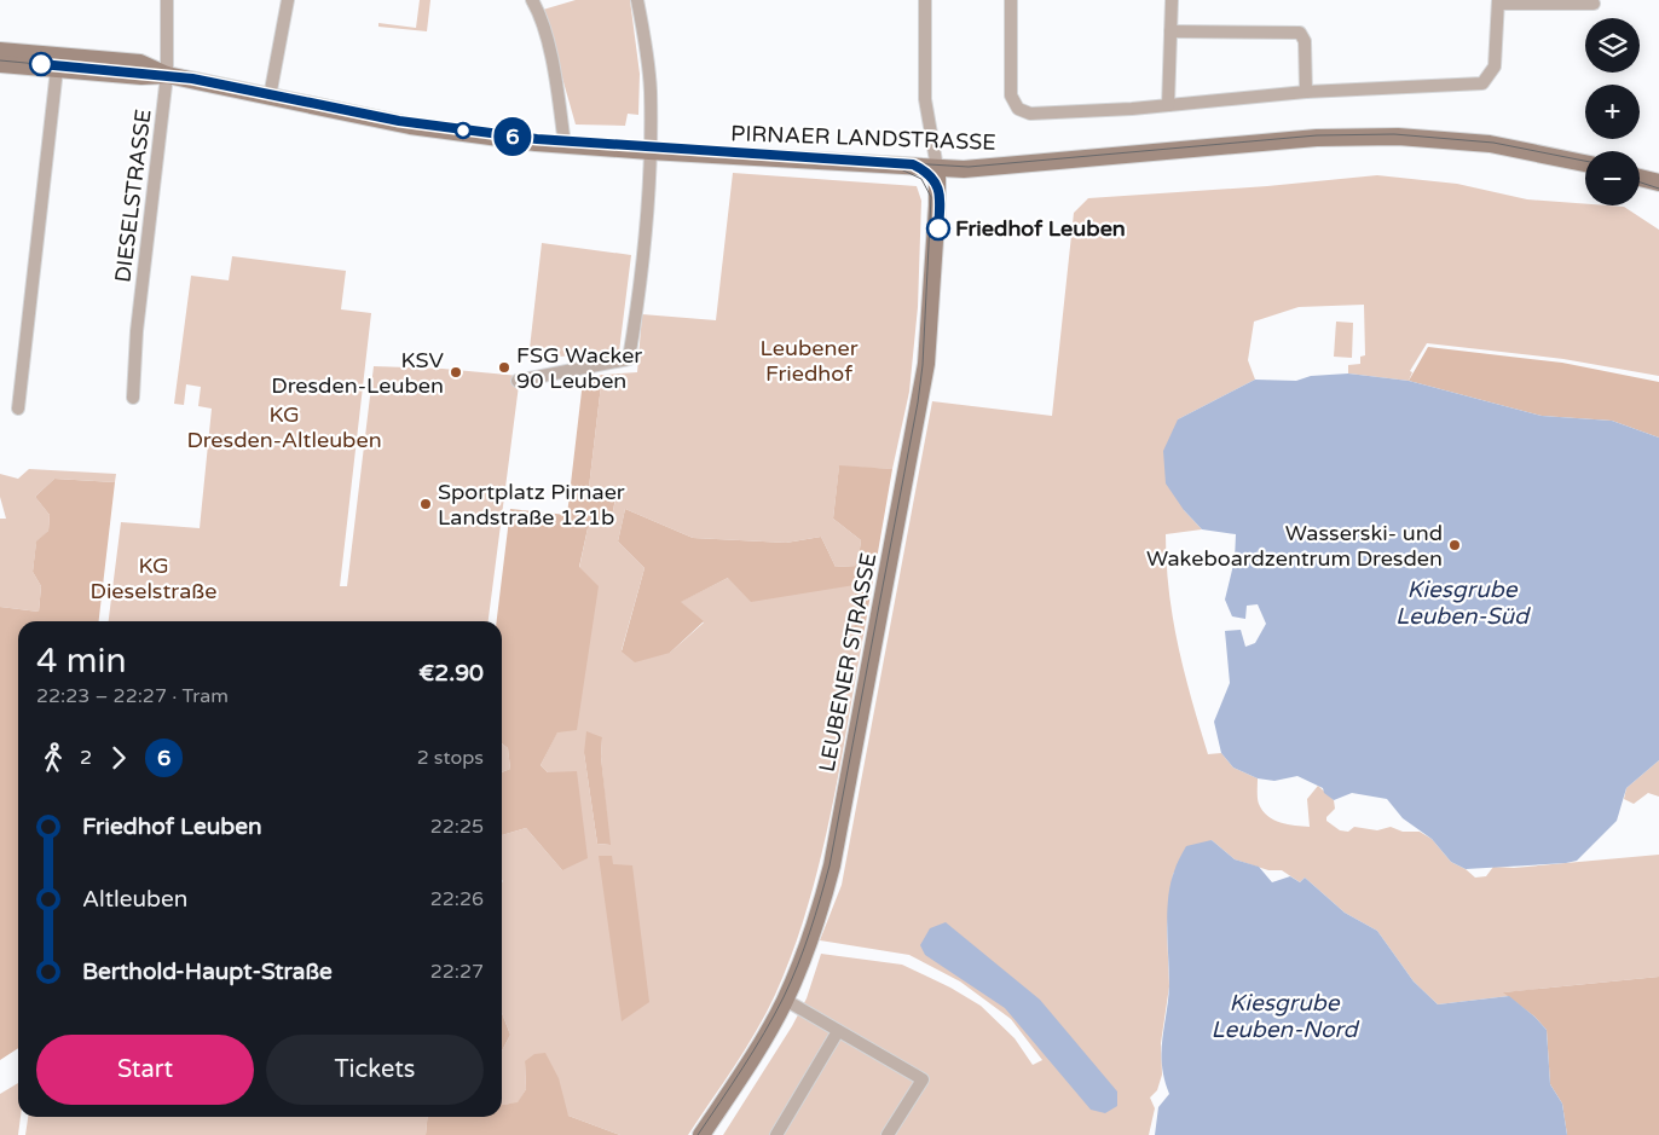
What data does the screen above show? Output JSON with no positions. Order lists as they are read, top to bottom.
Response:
{
  "streets": {
    "street": ["PIRNAER LANDSTRASSE", "DIESELSTRASSE", "LEUBENER STRASSE"]
  },
  "crossings": [
    ["PIRNAER LANDSTRASSE", "DIESELSTRASSE"],
    ["PIRNAER LANDSTRASSE", "LEUBENER STRASSE"]
  ],
  "water": ["Kiesgrube Leuben-Süd", "Kiesgrube Leuben-Nord"],
  "parks": ["Leubener Friedhof", "KG Dresden-Altleuben", "KG Dieselstraße"],
  "places": [
    "Friedhof Leuben",
    "FSG Wacker 90 Leuben",
    "KSV Dresden-Leuben",
    "Sportplatz Pirnaer Landstraße 121b",
    "Wasserski- und Wakeboardzentrum Dresden"
  ],
  "lines": ["tram line 6"],
  "page": {
    "on_map": "6",
    "map_buttons": ["+", "−"],
    "heading": ["4 min", "22:23 – 22:27 · Tram", "€2.90"],
    "legs": ["2", "6", "2 stops"],
    "list": [
      {
        "name": "Friedhof Leuben",
        "value": "22:25"
      },
      {
        "name": "Altleuben",
        "value": "22:26"
      },
      {
        "name": "Berthold-Haupt-Straße",
        "value": "22:27"
      }
    ],
    "buttons": ["Start", "Tickets"]
  }
}
